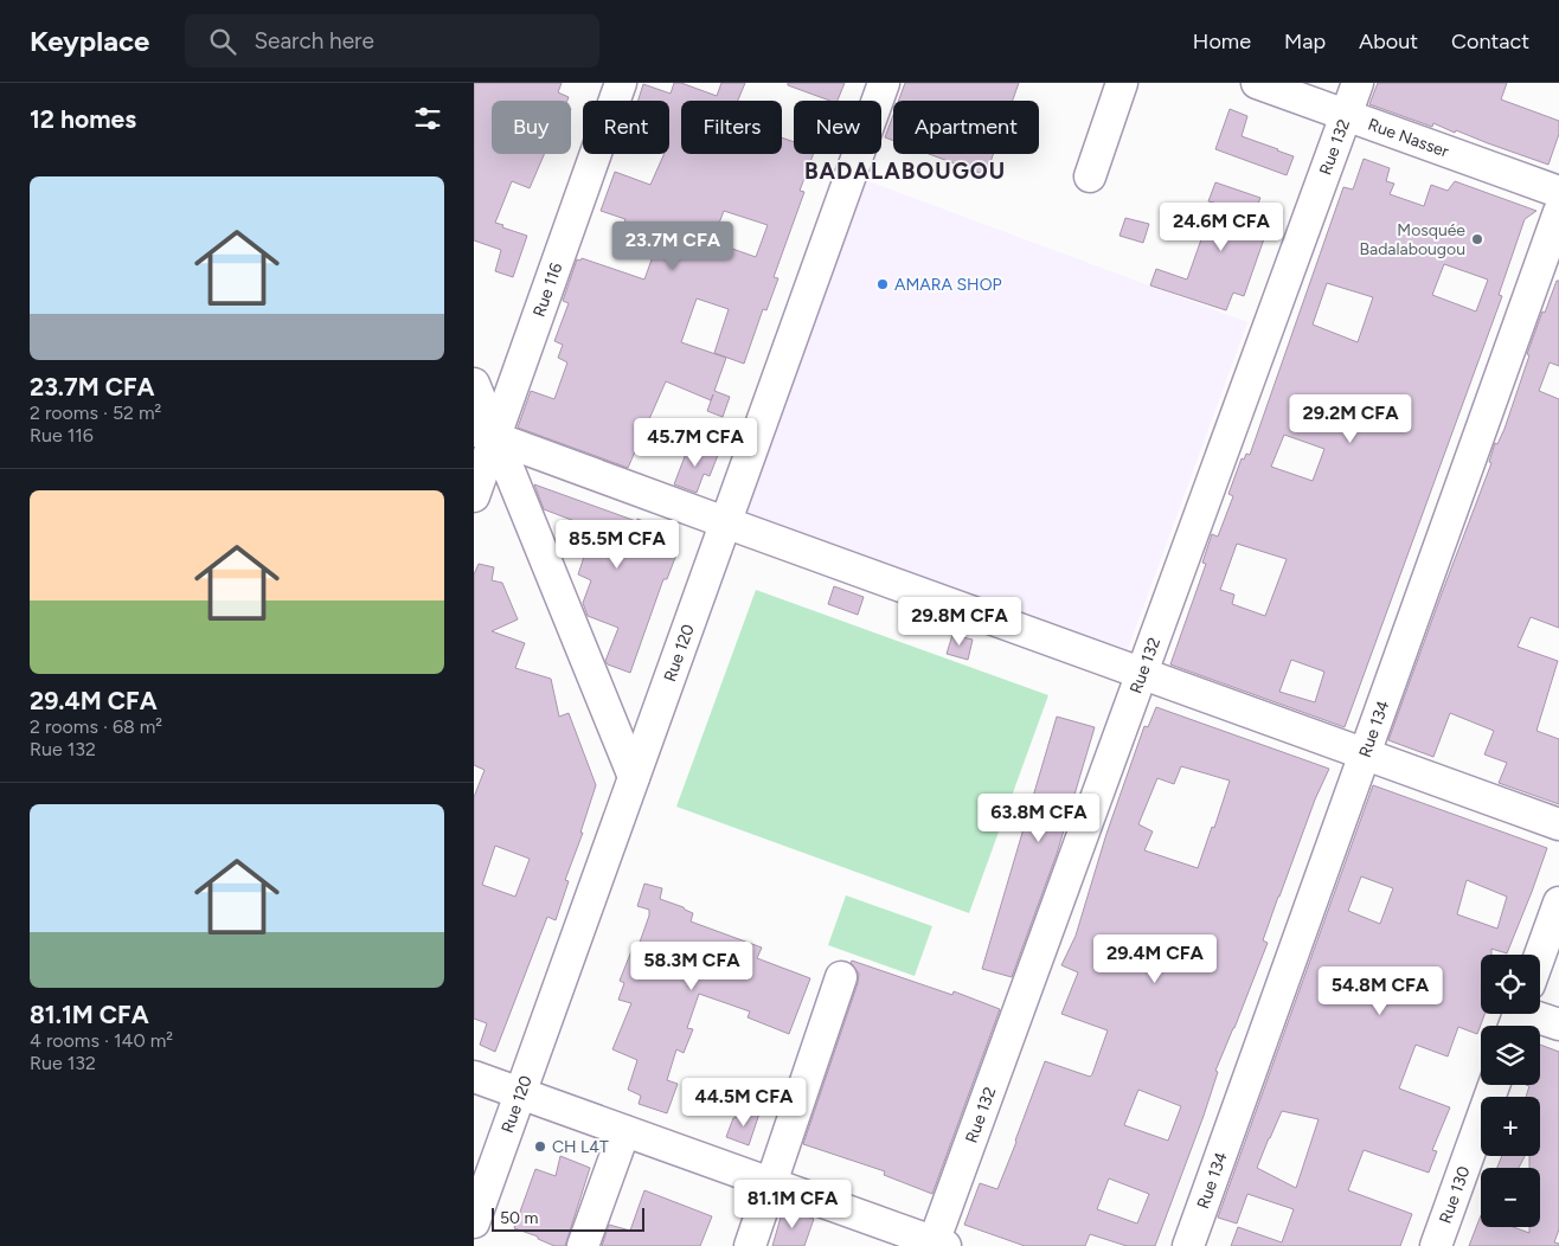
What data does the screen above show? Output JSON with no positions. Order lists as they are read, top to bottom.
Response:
{
  "streets": {
    "street": [
      "Rue Nasser",
      "Rue 132",
      "Rue 116",
      "Rue 120",
      "Rue 134",
      "Rue 130"
    ]
  },
  "crossings": [
    ["Rue Nasser", "Rue 132"]
  ],
  "districts": ["BADALABOUGOU"],
  "places": ["Mosquée Badalabougou", "AMARA SHOP", "CH L4T"],
  "scale_bar": "50 m",
  "page": {
    "header": "Keyplace",
    "search": "Search here",
    "nav": [
      "Home",
      "Map",
      "About",
      "Contact"
    ],
    "heading": "12 homes",
    "chip": [
      "Buy",
      "Rent",
      "Filters",
      "New",
      "Apartment"
    ],
    "list": [
      {
        "name": "23.7M CFA",
        "note": "2 rooms · 52 m² · Rue 116"
      },
      {
        "name": "29.4M CFA",
        "note": "2 rooms · 68 m² · Rue 132"
      },
      {
        "name": "81.1M CFA",
        "note": "4 rooms · 140 m² · Rue 132"
      }
    ],
    "price": [
      "24.6M CFA",
      "23.7M CFA",
      "29.2M CFA",
      "45.7M CFA",
      "85.5M CFA",
      "29.8M CFA",
      "63.8M CFA",
      "29.4M CFA",
      "58.3M CFA",
      "54.8M CFA",
      "44.5M CFA",
      "81.1M CFA"
    ],
    "map_buttons": ["+", "−"],
    "scale": "50 m"
  }
}
